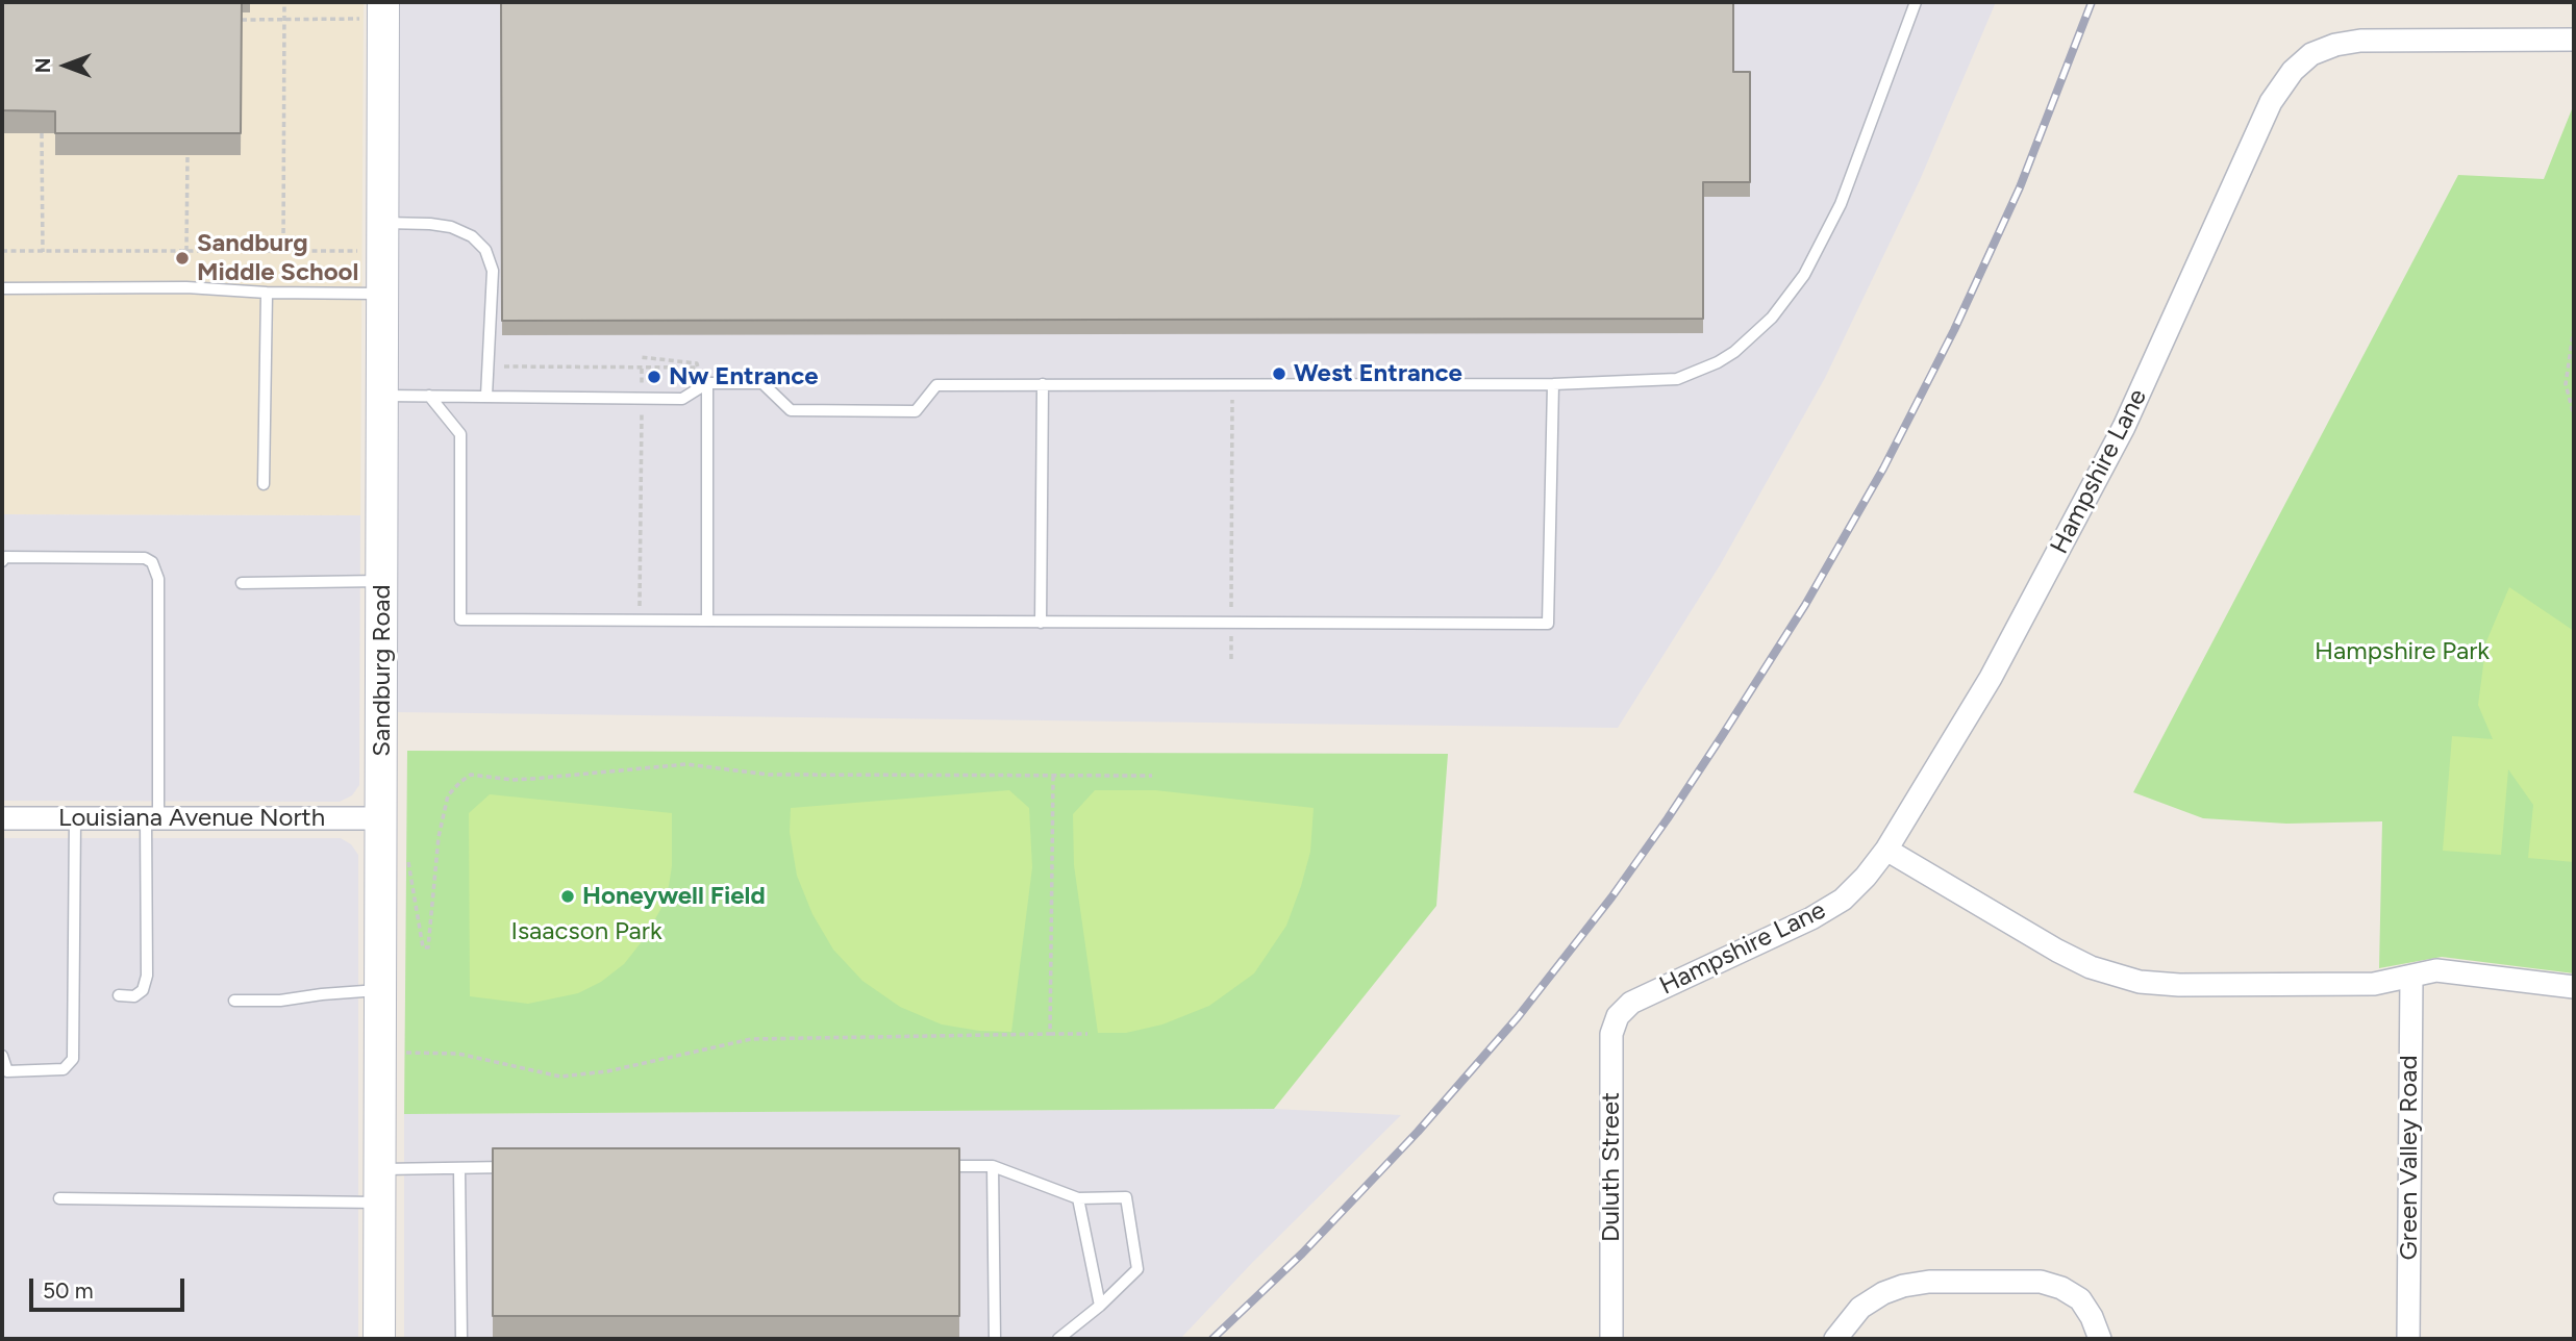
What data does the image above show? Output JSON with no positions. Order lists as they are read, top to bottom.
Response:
{
  "streets": {
    "street": [
      "Hampshire Lane",
      "Sandburg Road",
      "Louisiana Avenue North",
      "Green Valley Road",
      "Duluth Street"
    ]
  },
  "crossings": [
    ["Hampshire Lane", "Duluth Street"],
    ["Sandburg Road", "Louisiana Avenue North"]
  ],
  "parks": ["Hampshire Park", "Isaacson Park"],
  "places": [
    "Sandburg Middle School",
    "West Entrance",
    "Nw Entrance",
    "Honeywell Field"
  ],
  "scale_bar": "50 m",
  "north": "left"
}
